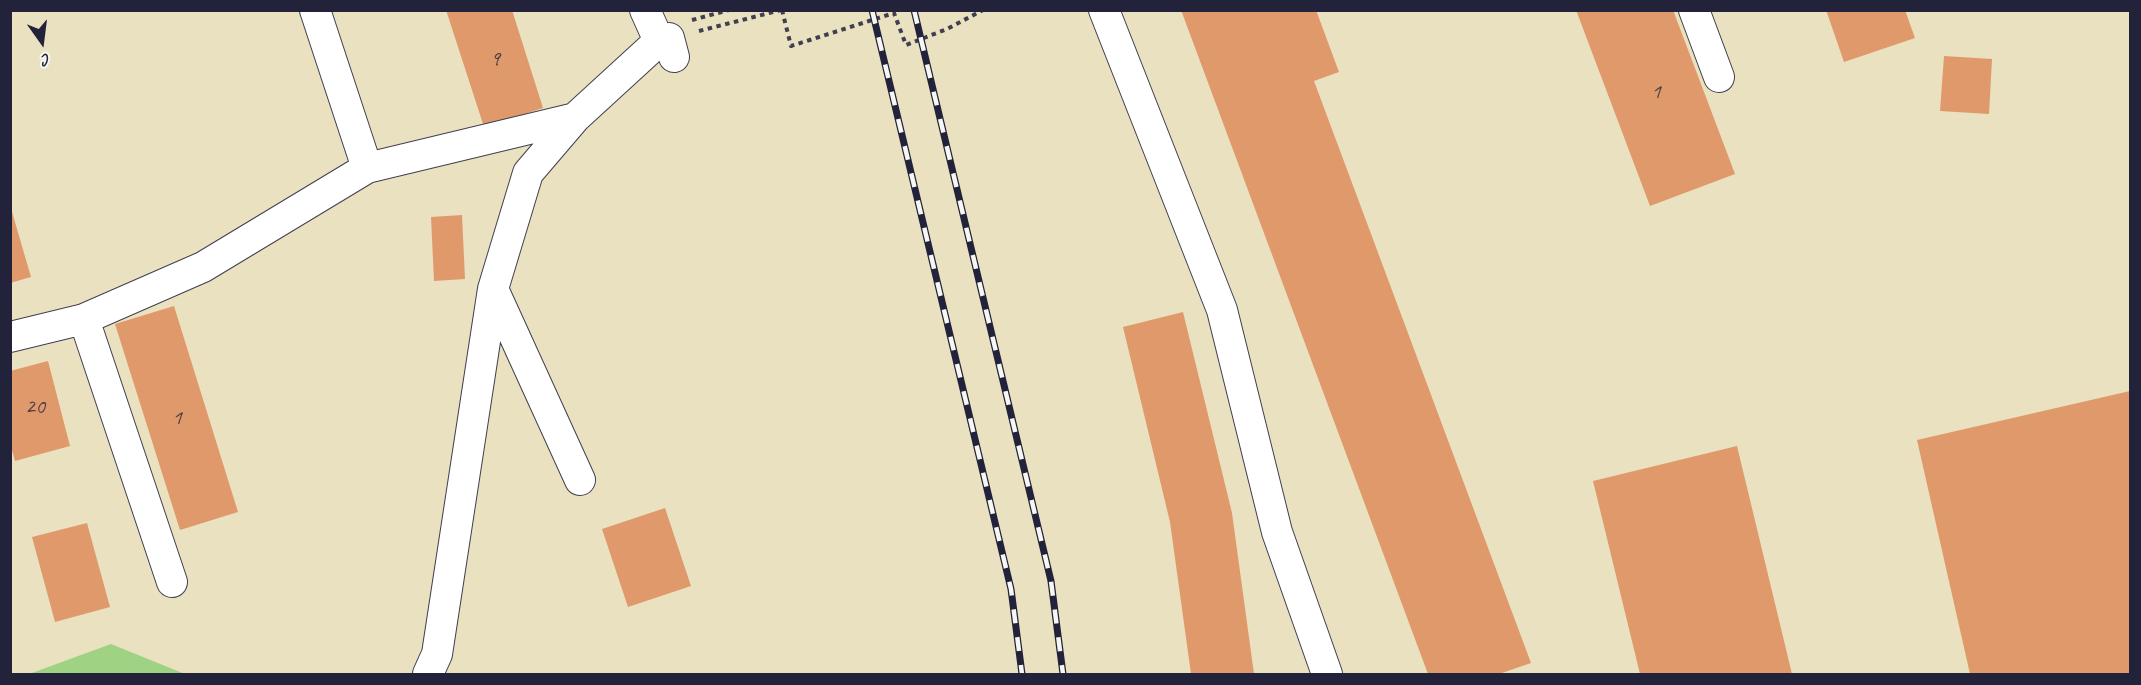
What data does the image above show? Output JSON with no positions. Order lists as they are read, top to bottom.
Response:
{
  "house_numbers": [
    "9",
    "1",
    "20",
    "1"
  ],
  "north": "bottom"
}
